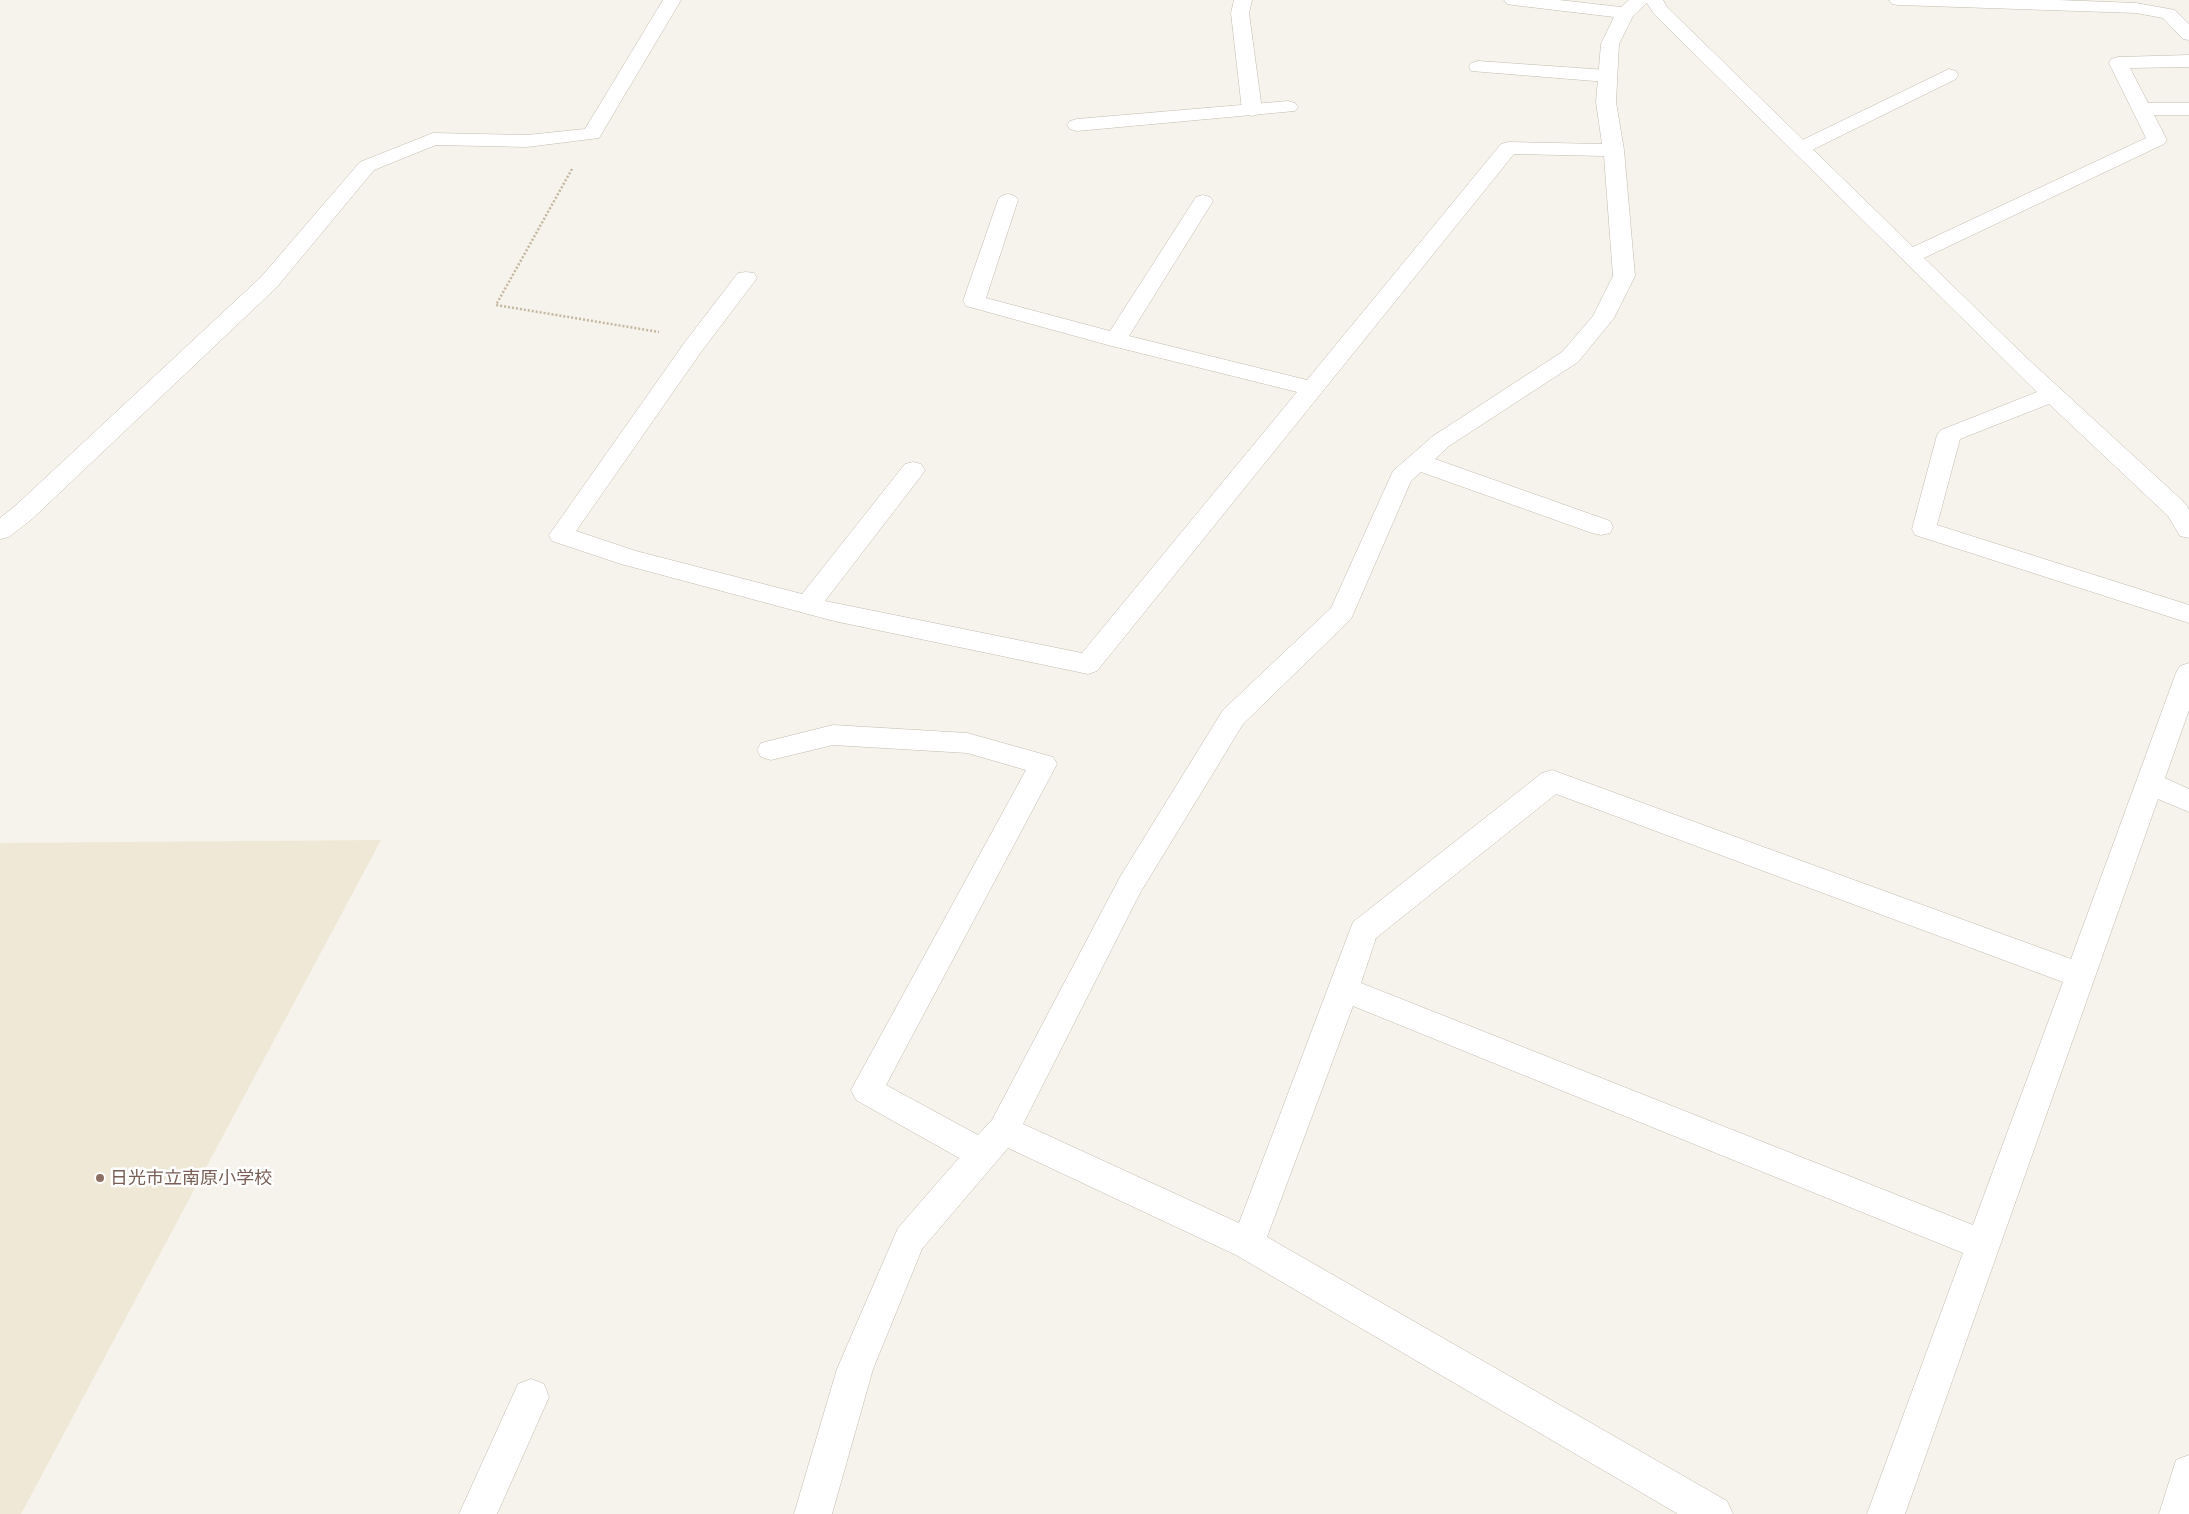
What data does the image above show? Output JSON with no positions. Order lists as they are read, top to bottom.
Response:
{
  "places": ["日光市立南原小学校"]
}
